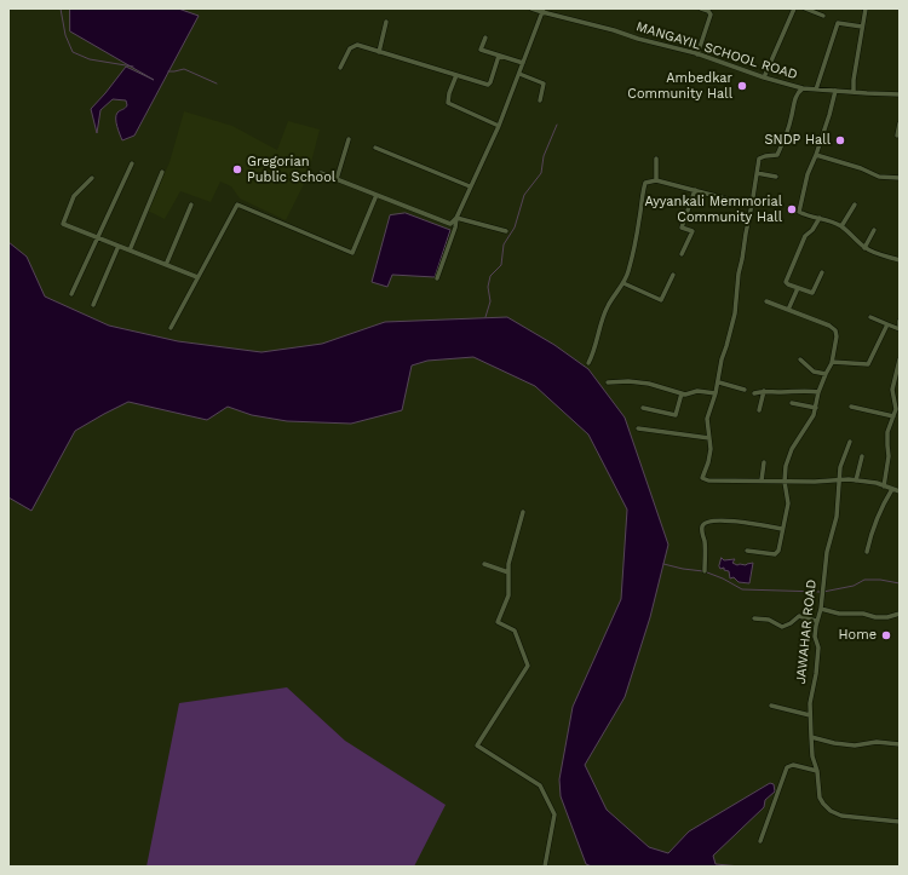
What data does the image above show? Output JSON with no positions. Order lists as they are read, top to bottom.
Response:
{
  "streets": {
    "street": ["MANGAYIL SCHOOL ROAD", "JAWAHAR ROAD"]
  },
  "places": [
    "Ambedkar Community Hall",
    "SNDP Hall",
    "Gregorian Public School",
    "Ayyankali Memmorial Community Hall",
    "Home"
  ]
}
